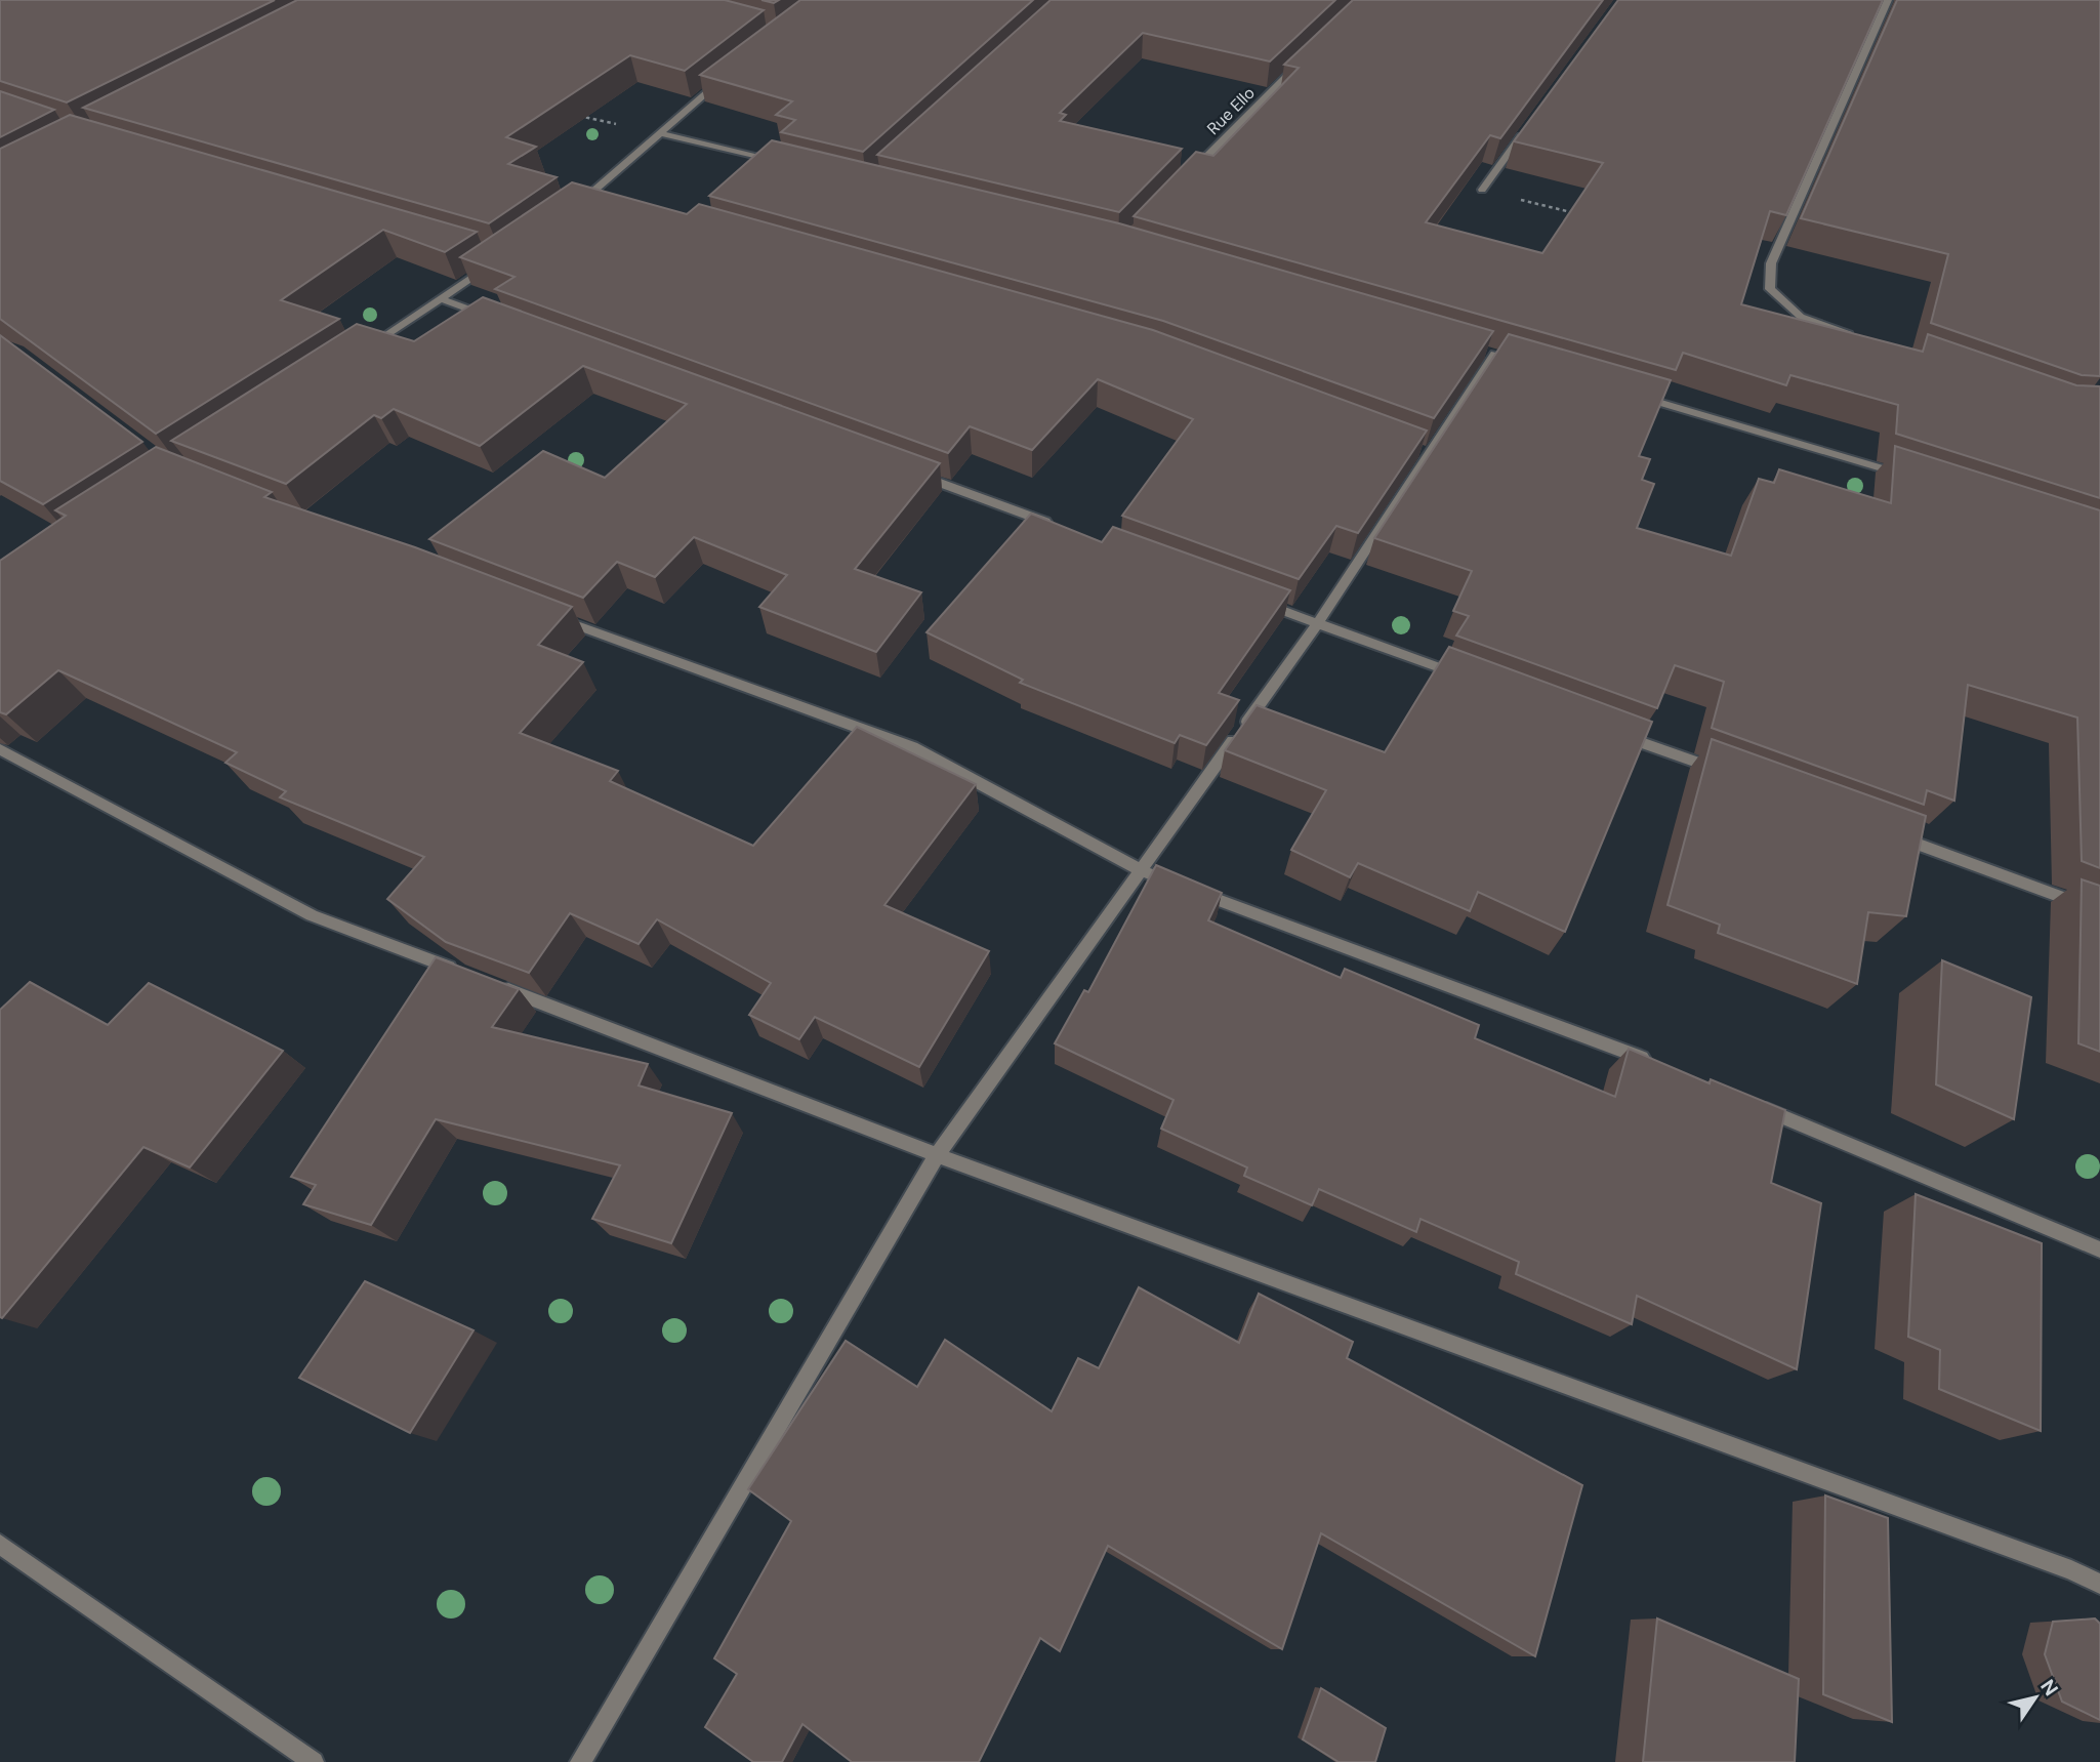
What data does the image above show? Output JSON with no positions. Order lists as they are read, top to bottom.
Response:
{
  "streets": {
    "street": ["Rue Ello"]
  },
  "north": "top right"
}
